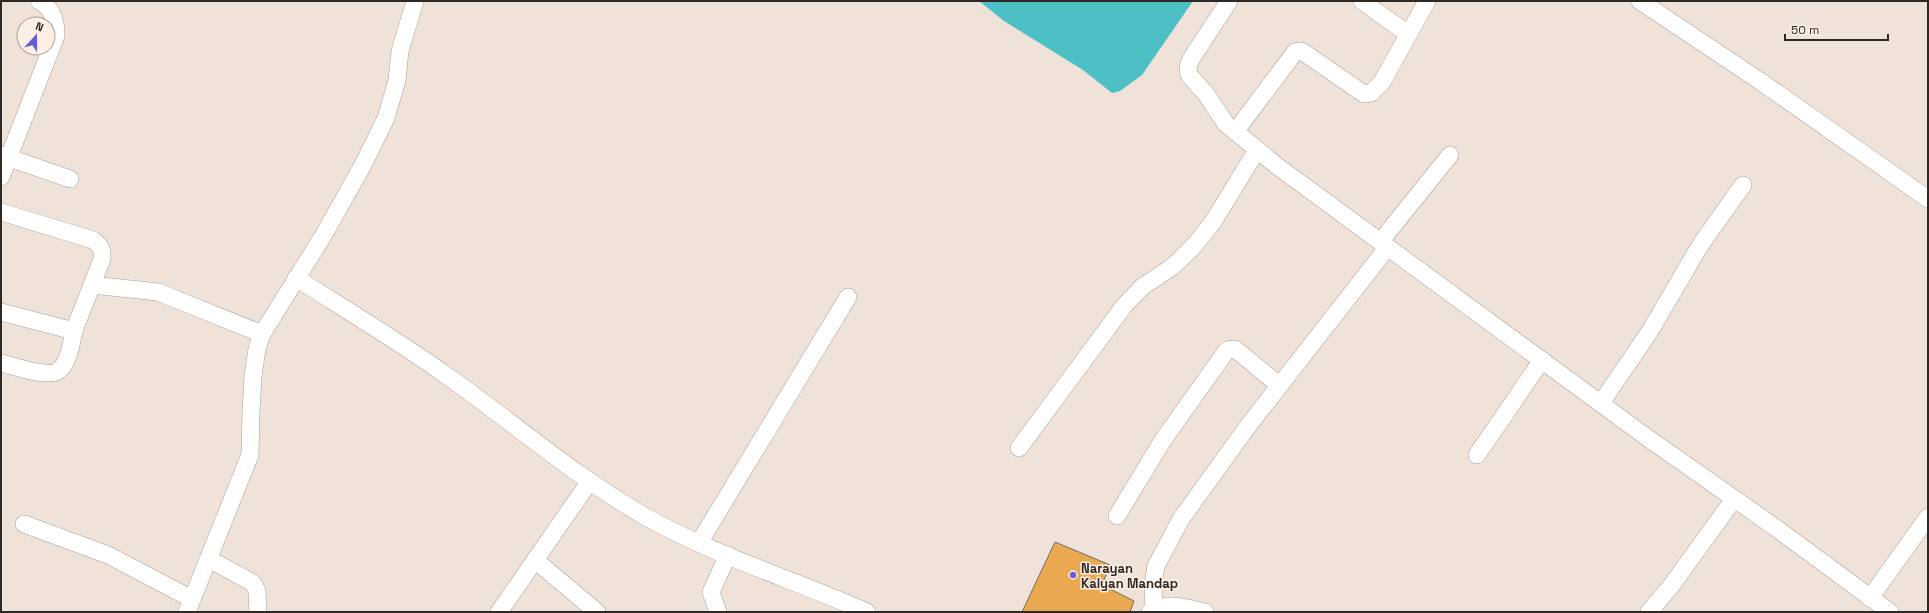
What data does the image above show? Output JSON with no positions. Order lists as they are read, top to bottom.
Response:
{
  "places": ["Narayan Kalyan Mandap"],
  "scale_bar": "50 m",
  "north": "top"
}
